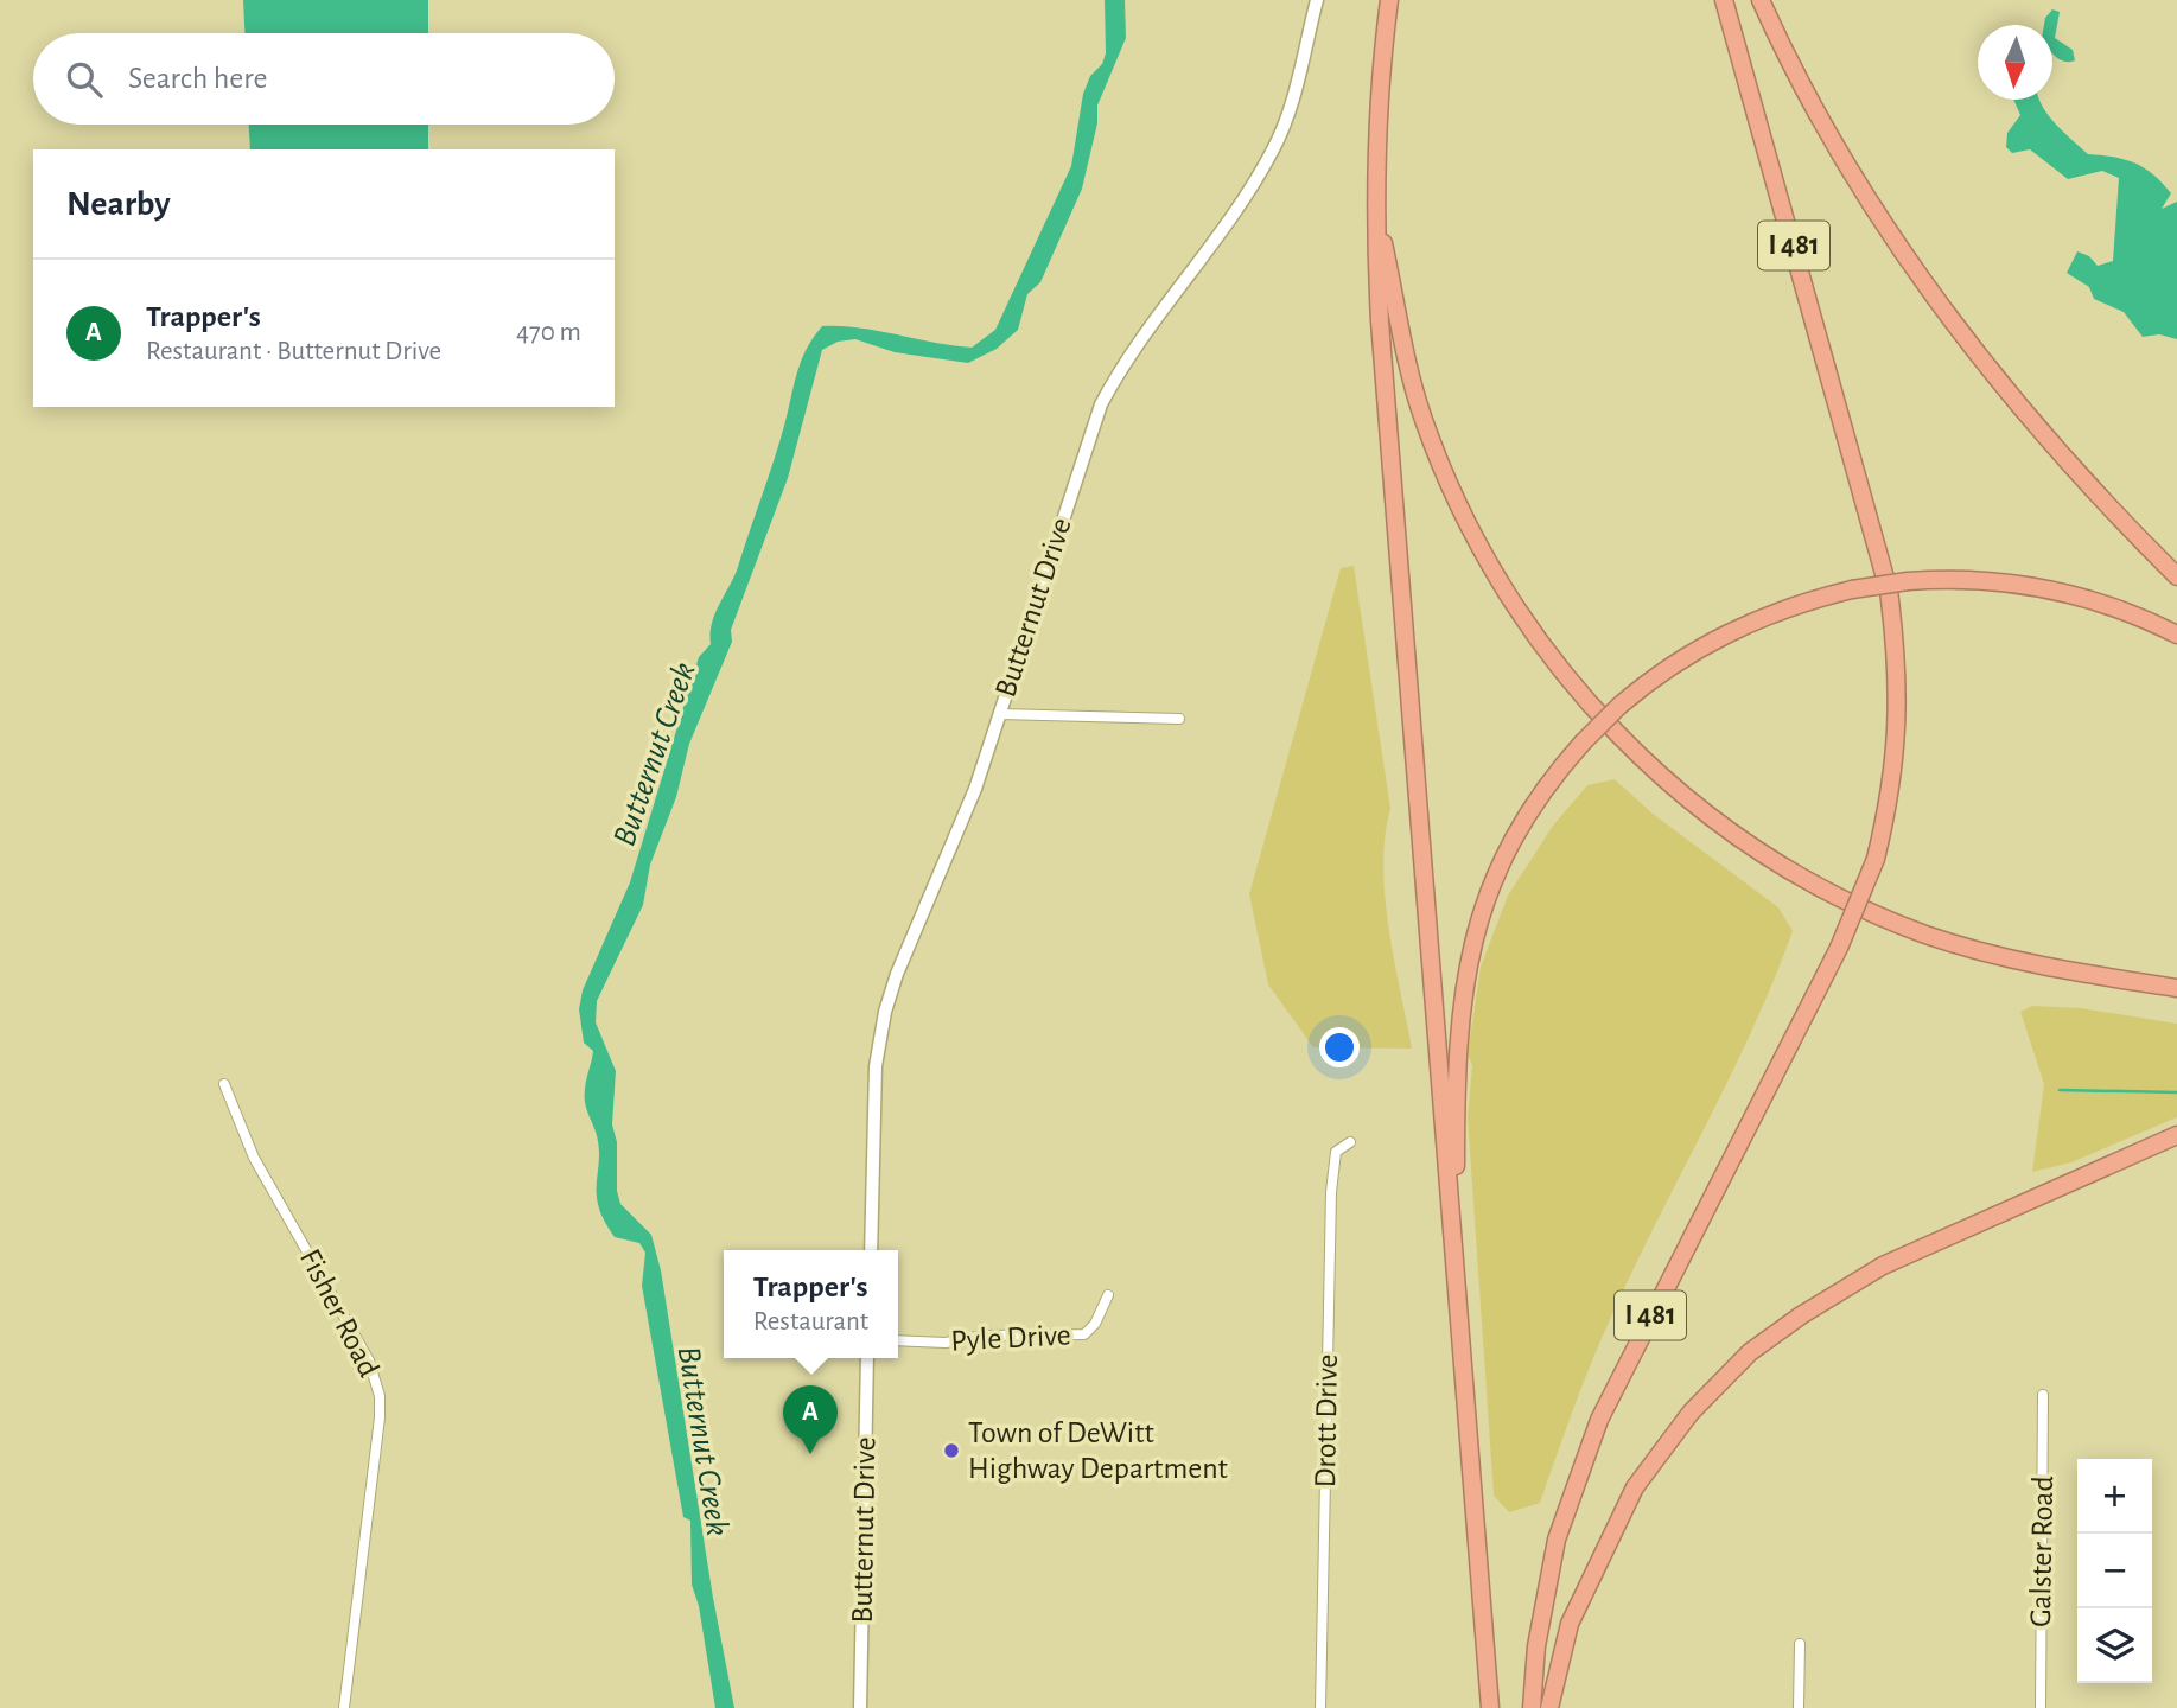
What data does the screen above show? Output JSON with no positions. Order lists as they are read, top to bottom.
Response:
{
  "streets": {
    "highway": ["I 481"],
    "street": [
      "Butternut Drive",
      "Fisher Road",
      "Pyle Drive",
      "Drott Drive",
      "Galster Road"
    ]
  },
  "water": ["Butternut Creek"],
  "places": ["Town of DeWitt Highway Department"],
  "north": "bottom",
  "page": {
    "search": "Search here",
    "heading": "Nearby",
    "list": [
      {
        "mark": "A",
        "name": "Trapper's",
        "note": "Restaurant · Butternut Drive",
        "value": "470 m"
      }
    ],
    "popup": ["Trapper's", "Restaurant"],
    "pins": "A",
    "map_buttons": ["+", "−"]
  }
}
